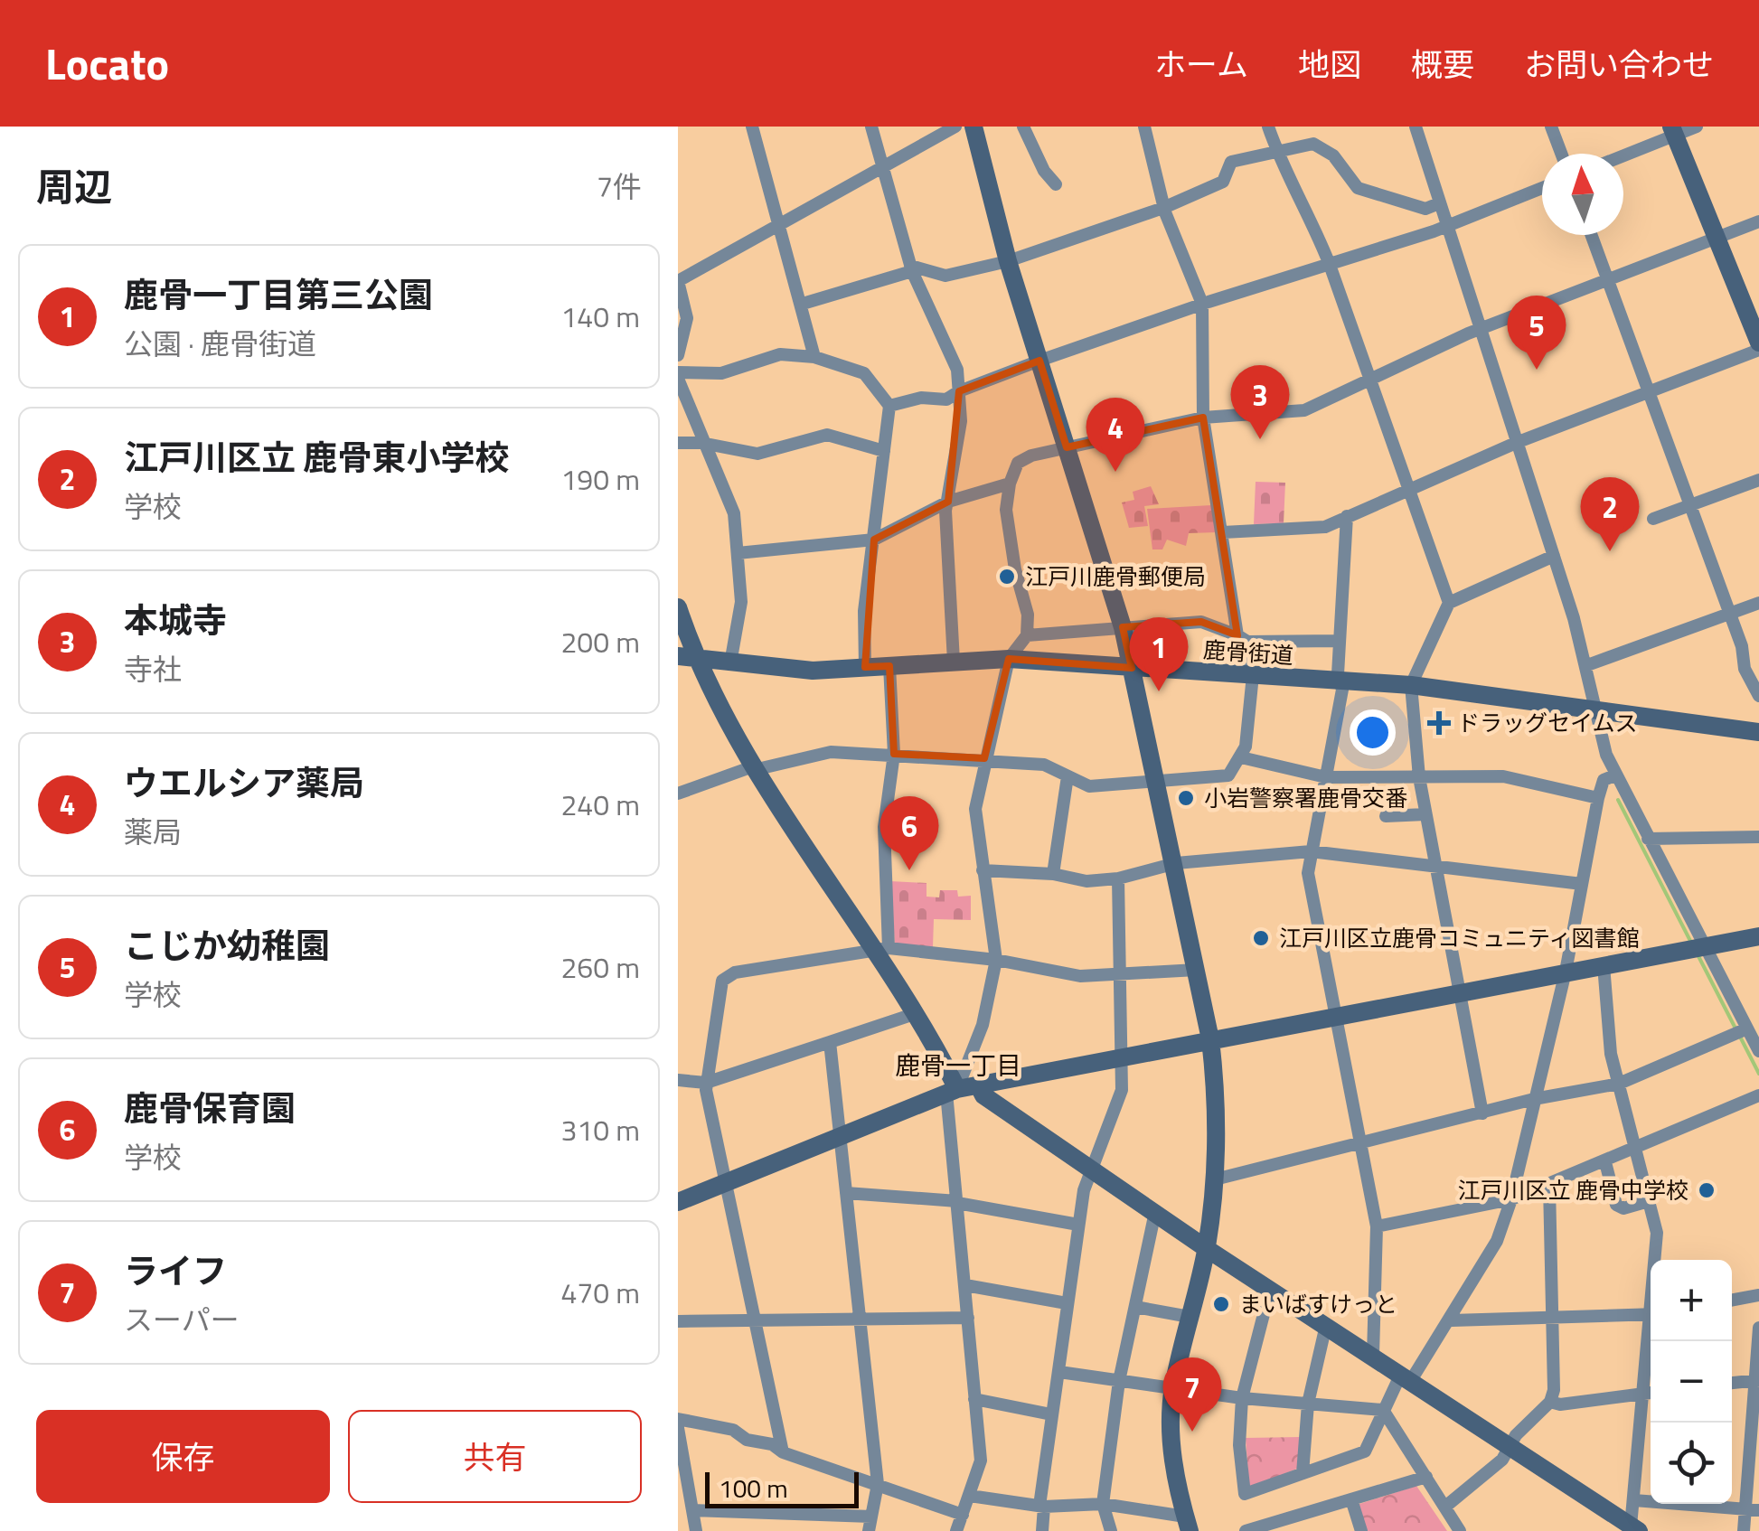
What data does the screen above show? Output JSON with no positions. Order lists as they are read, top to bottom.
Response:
{
  "streets": {
    "street": ["鹿骨街道"]
  },
  "districts": ["鹿骨一丁目"],
  "places": {
    "other": [
      "江戸川鹿骨郵便局",
      "小岩警察署鹿骨交番",
      "江戸川区立鹿骨コミュニティ図書館",
      "江戸川区立 鹿骨中学校",
      "まいばすけっと"
    ],
    "health": ["ドラッグセイムス"]
  },
  "scale_bar": "100 m",
  "north": "top",
  "page": {
    "header": "Locato",
    "nav": [
      "ホーム",
      "地図",
      "概要",
      "お問い合わせ"
    ],
    "heading": ["周辺", "7件"],
    "list": [
      {
        "mark": "1",
        "name": "鹿骨一丁目第三公園",
        "note": "公園 · 鹿骨街道",
        "value": "140 m"
      },
      {
        "mark": "2",
        "name": "江戸川区立 鹿骨東小学校",
        "note": "学校",
        "value": "190 m"
      },
      {
        "mark": "3",
        "name": "本城寺",
        "note": "寺社",
        "value": "200 m"
      },
      {
        "mark": "4",
        "name": "ウエルシア薬局",
        "note": "薬局",
        "value": "240 m"
      },
      {
        "mark": "5",
        "name": "こじか幼稚園",
        "note": "学校",
        "value": "260 m"
      },
      {
        "mark": "6",
        "name": "鹿骨保育園",
        "note": "学校",
        "value": "310 m"
      },
      {
        "mark": "7",
        "name": "ライフ",
        "note": "スーパー",
        "value": "470 m"
      }
    ],
    "pins": [
      "5",
      "3",
      "4",
      "2",
      "1",
      "6",
      "7"
    ],
    "map_buttons": ["+", "−"],
    "buttons": ["保存", "共有"],
    "scale": "100 m"
  }
}
